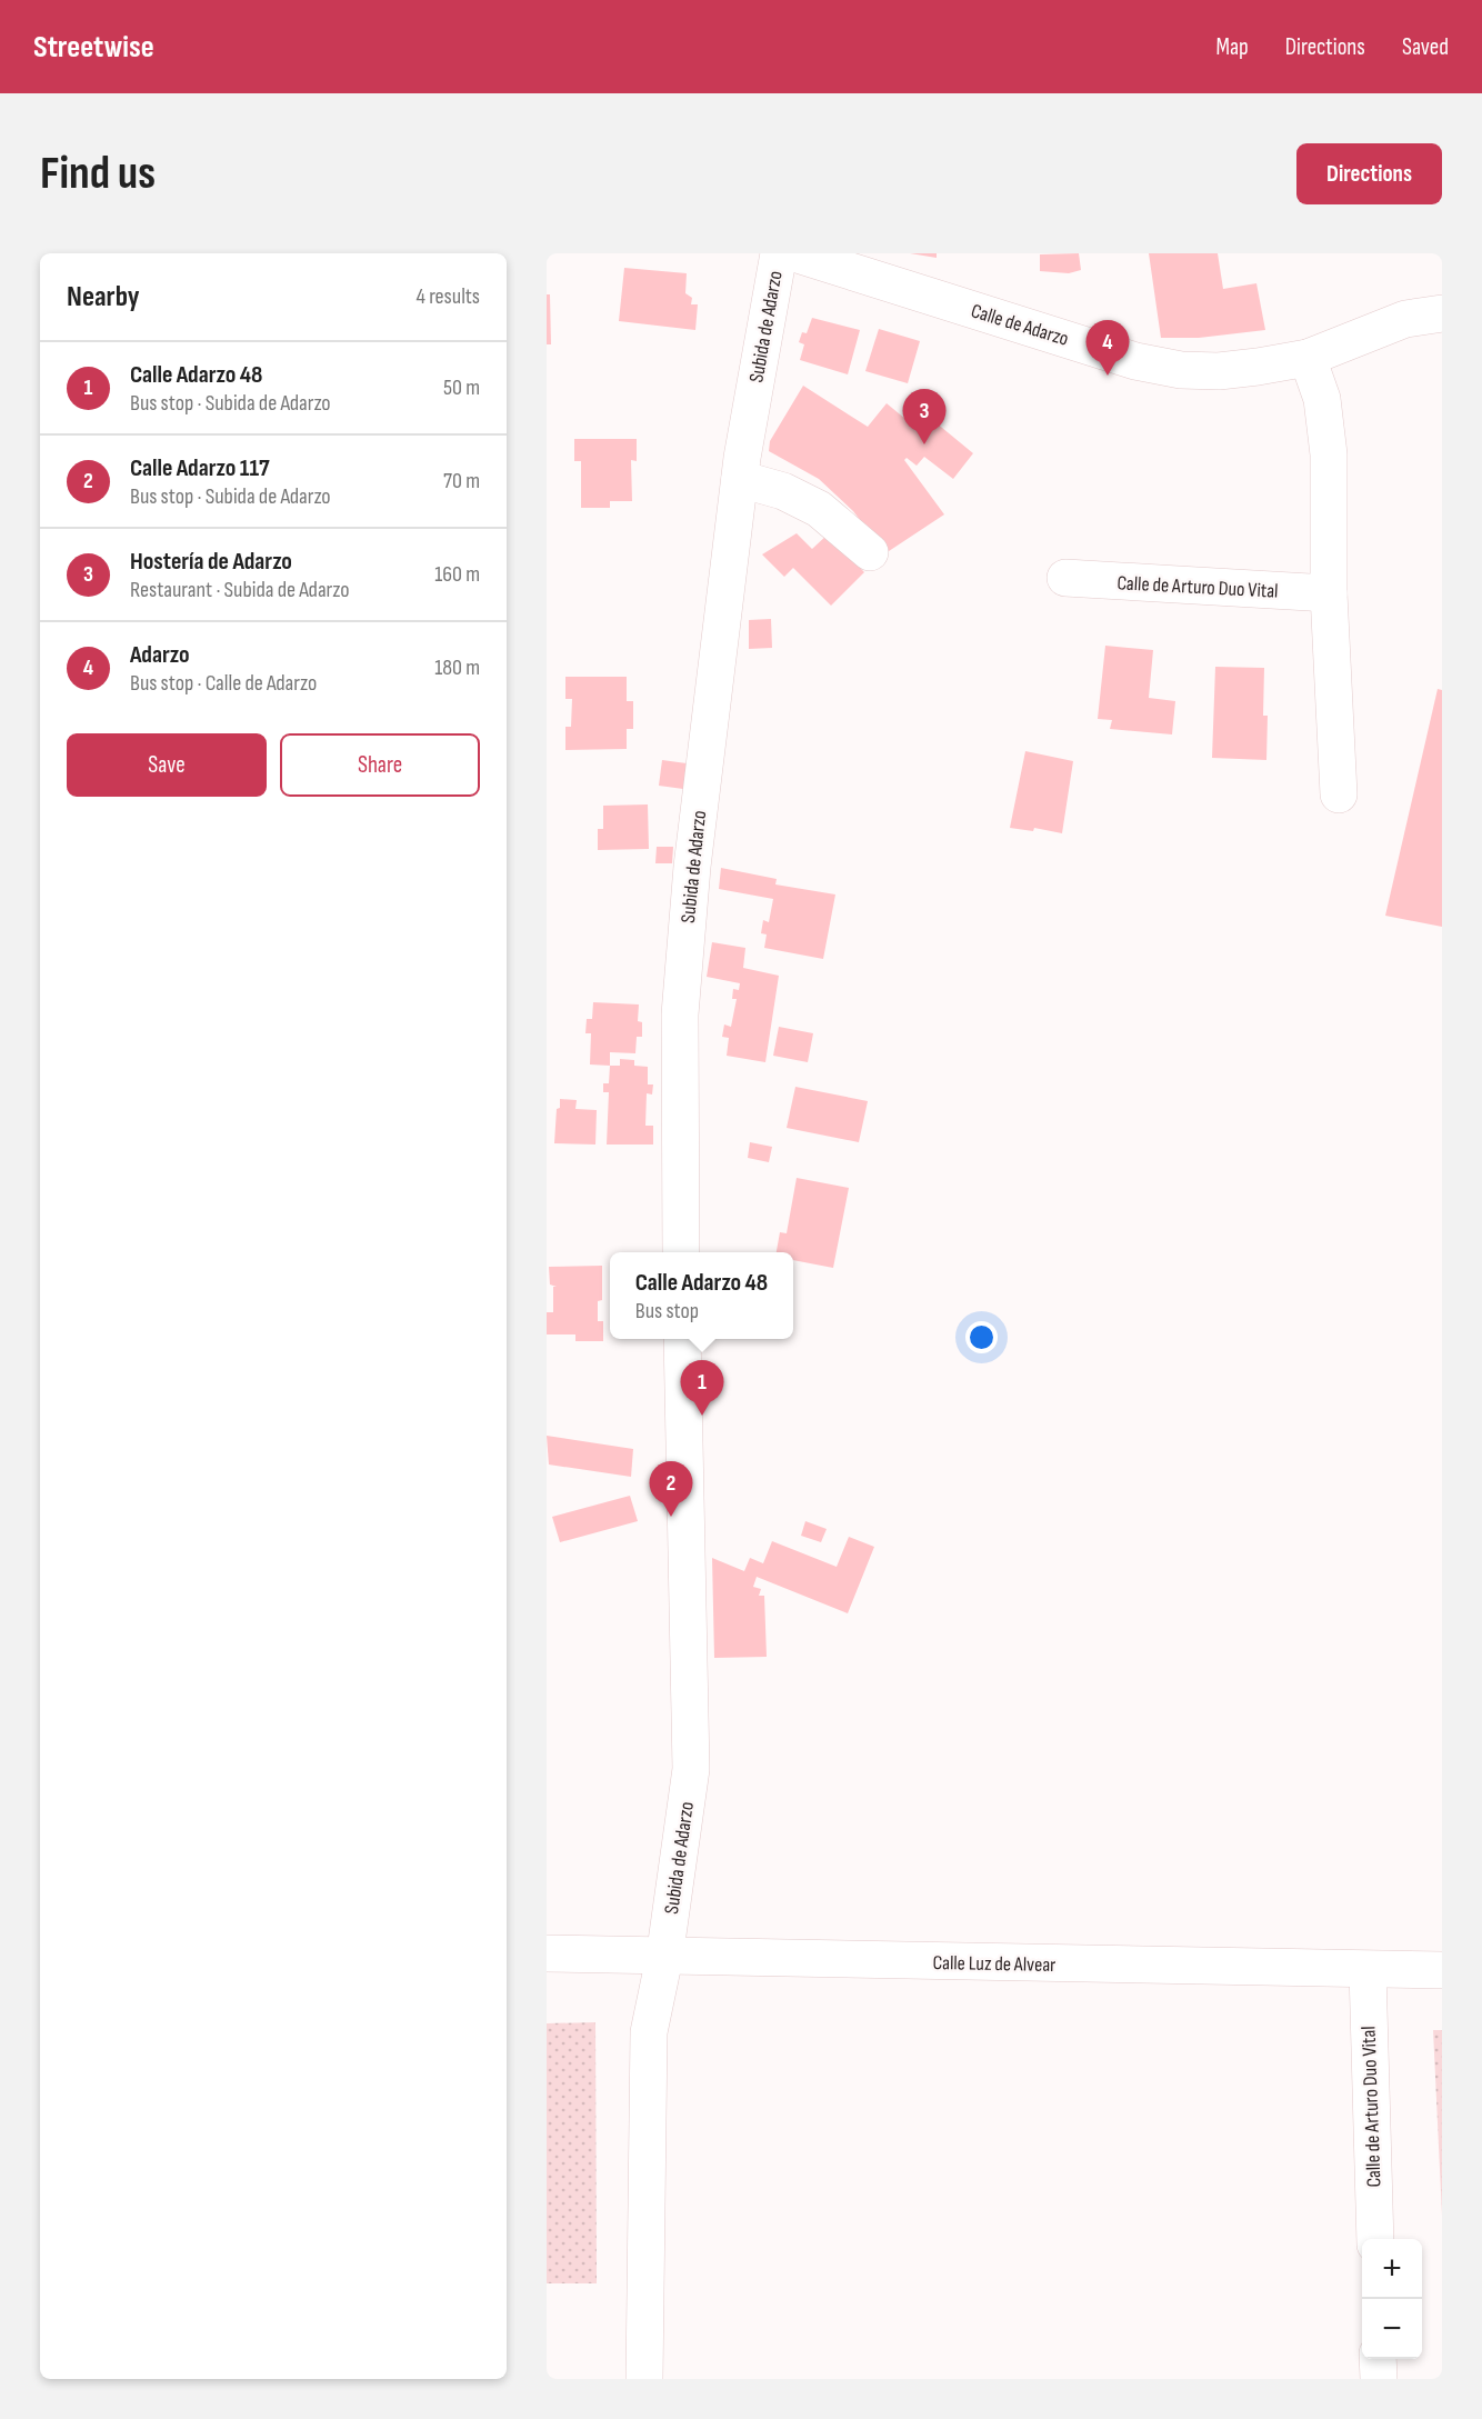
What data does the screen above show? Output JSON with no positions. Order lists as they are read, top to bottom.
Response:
{
  "streets": {
    "street": [
      "Calle de Adarzo",
      "Subida de Adarzo",
      "Calle de Arturo Duo Vital",
      "Calle Luz de Alvear"
    ]
  },
  "crossings": [
    ["Subida de Adarzo", "Calle Luz de Alvear"],
    ["Calle de Arturo Duo Vital", "Calle Luz de Alvear"]
  ],
  "page": {
    "header": "Streetwise",
    "nav": ["Map", "Directions", "Saved"],
    "buttons": [
      "Directions",
      ["Save", "Share"]
    ],
    "title": "Find us",
    "heading": ["Nearby", "4 results"],
    "pins": [
      "4",
      "3",
      "1",
      "2"
    ],
    "list": [
      {
        "mark": "1",
        "name": "Calle Adarzo 48",
        "note": "Bus stop · Subida de Adarzo",
        "value": "50 m"
      },
      {
        "mark": "2",
        "name": "Calle Adarzo 117",
        "note": "Bus stop · Subida de Adarzo",
        "value": "70 m"
      },
      {
        "mark": "3",
        "name": "Hostería de Adarzo",
        "note": "Restaurant · Subida de Adarzo",
        "value": "160 m"
      },
      {
        "mark": "4",
        "name": "Adarzo",
        "note": "Bus stop · Calle de Adarzo",
        "value": "180 m"
      }
    ],
    "popup": ["Calle Adarzo 48", "Bus stop"],
    "map_buttons": ["+", "−"]
  }
}
